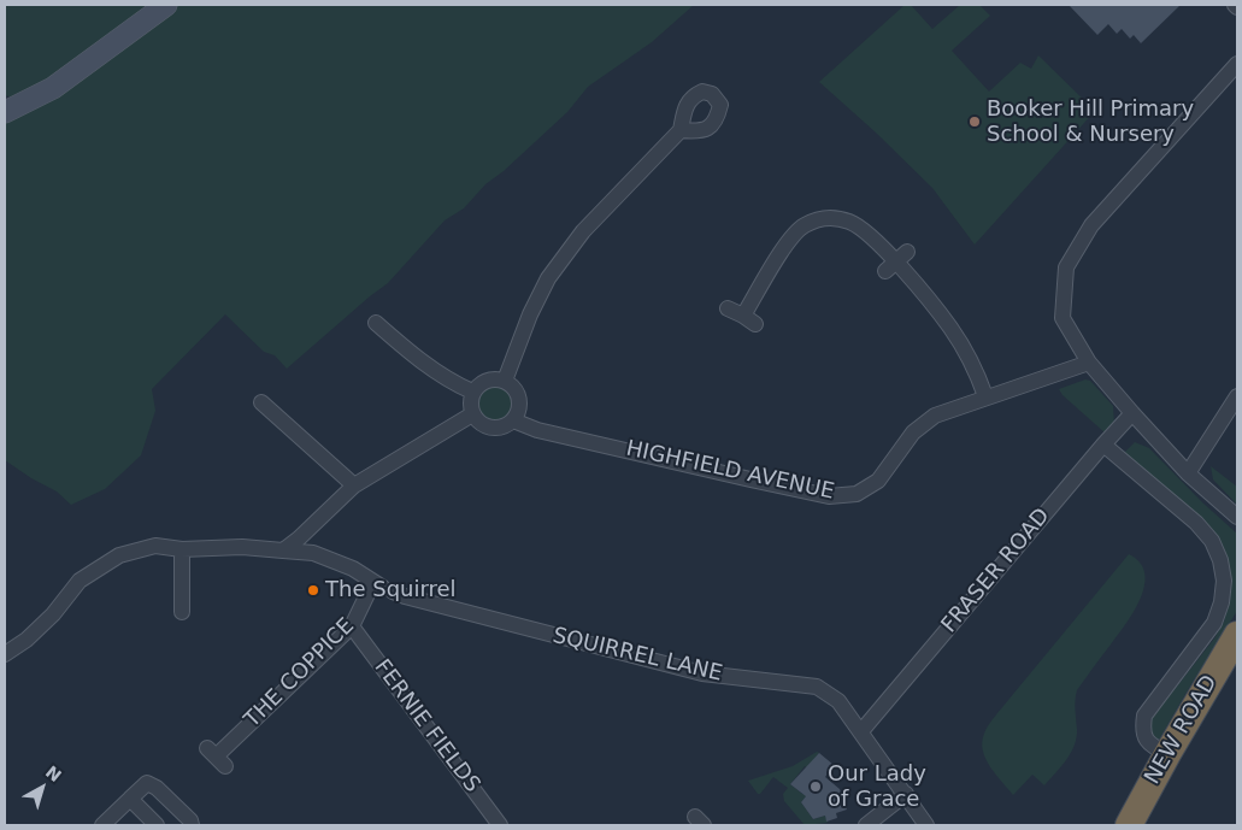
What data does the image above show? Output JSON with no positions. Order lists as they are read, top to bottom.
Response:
{
  "streets": {
    "highway": ["NEW ROAD"],
    "street": [
      "HIGHFIELD AVENUE",
      "FRASER ROAD",
      "SQUIRREL LANE",
      "THE COPPICE",
      "FERNIE FIELDS"
    ]
  },
  "crossings": [
    ["FRASER ROAD", "SQUIRREL LANE"],
    ["SQUIRREL LANE", "THE COPPICE"],
    ["THE COPPICE", "FERNIE FIELDS"]
  ],
  "places": ["Booker Hill Primary School & Nursery", "The Squirrel", "Our Lady of Grace"],
  "north": "top right"
}
